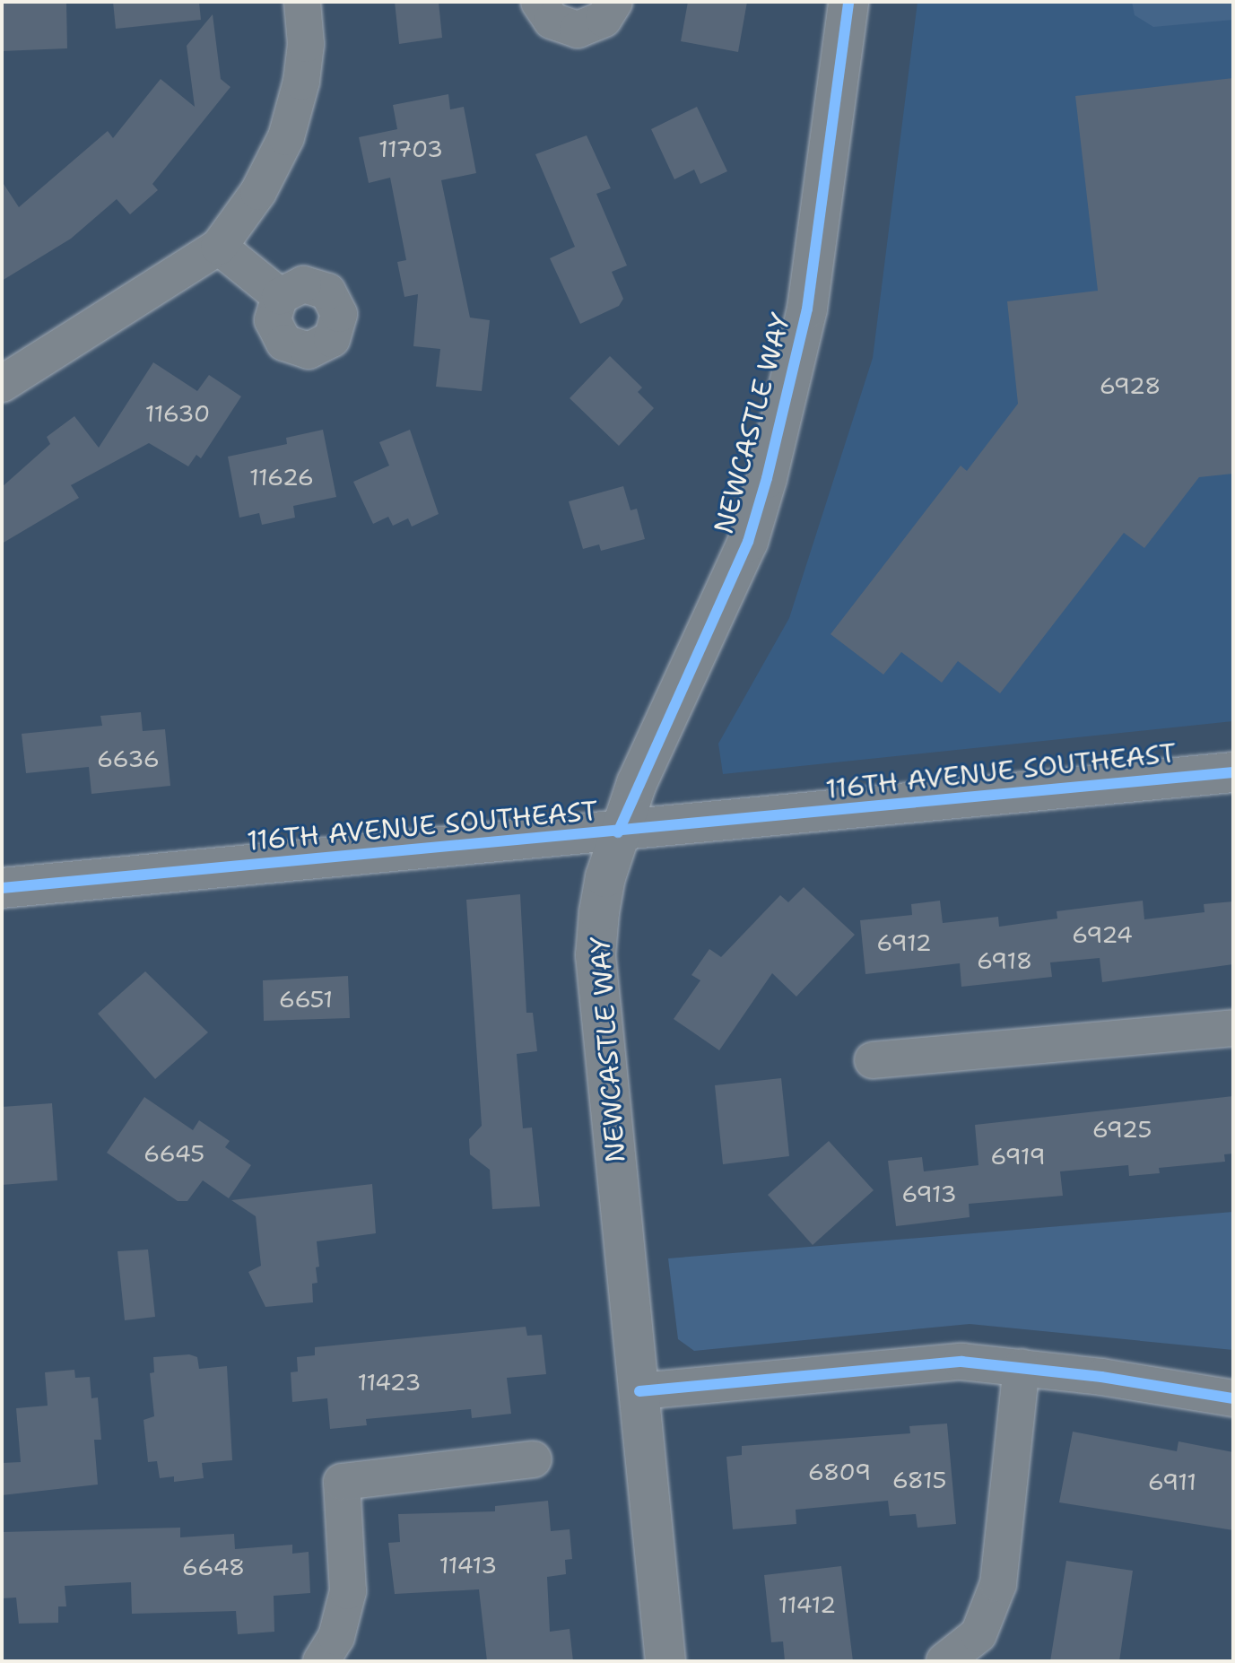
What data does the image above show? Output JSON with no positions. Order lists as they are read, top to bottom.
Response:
{
  "streets": {
    "main road": ["NEWCASTLE WAY", "116TH AVENUE SOUTHEAST"]
  },
  "crossings": [
    ["NEWCASTLE WAY", "116TH AVENUE SOUTHEAST"]
  ],
  "house_numbers": [
    "11703",
    "6928",
    "11630",
    "11626",
    "6636",
    "6924",
    "6912",
    "6918",
    "6651",
    "6925",
    "6645",
    "6919",
    "6913",
    "11423",
    "6809",
    "6815",
    "6911",
    "11413",
    "6648",
    "11412"
  ]
}
